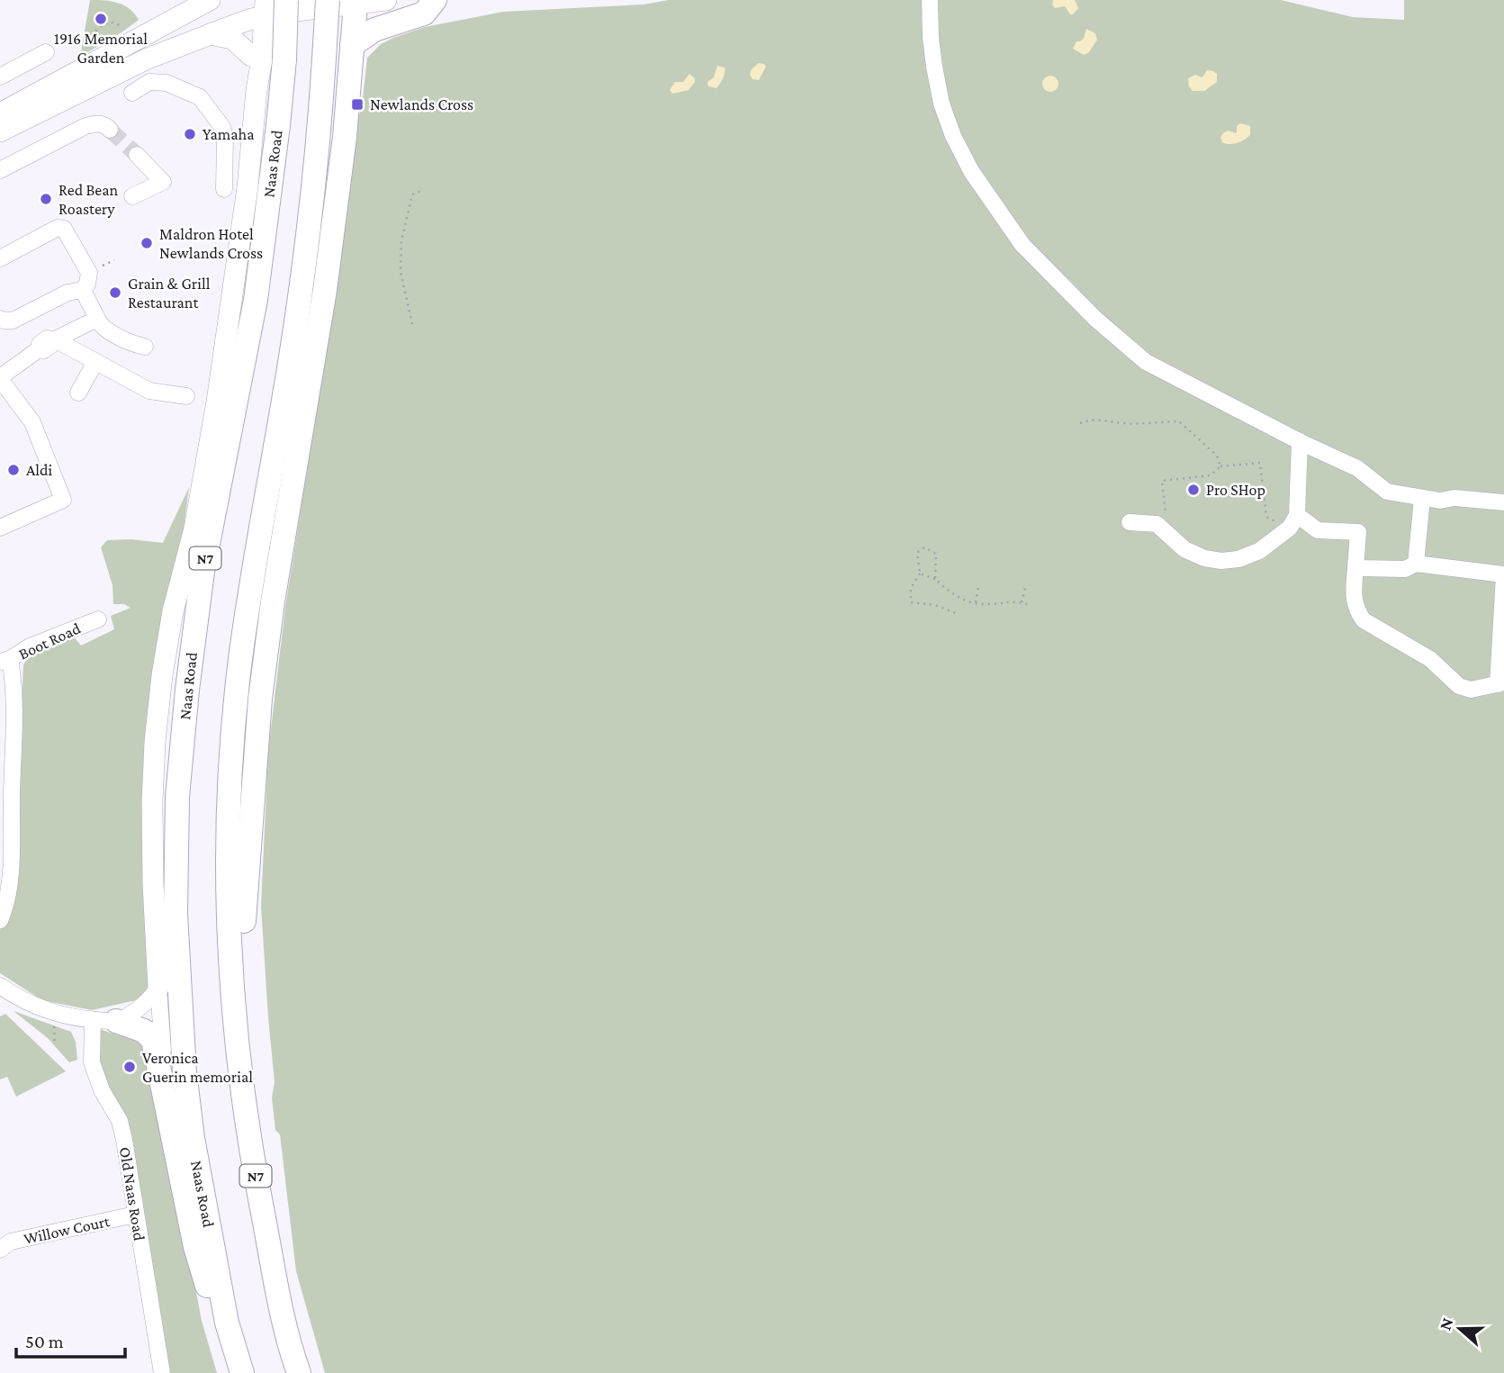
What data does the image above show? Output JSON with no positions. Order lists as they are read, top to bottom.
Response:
{
  "streets": {
    "highway": ["Naas Road", "N7"],
    "street": ["Boot Road", "Old Naas Road", "Willow Court"]
  },
  "crossings": [
    ["Old Naas Road", "Willow Court"]
  ],
  "places": {
    "other": [
      "1916 Memorial Garden",
      "Yamaha",
      "Red Bean Roastery",
      "Maldron Hotel Newlands Cross",
      "Grain & Grill Restaurant",
      "Aldi",
      "Pro SHop",
      "Veronica Guerin memorial"
    ],
    "transit": ["Newlands Cross"]
  },
  "scale_bar": "50 m",
  "north": "left"
}
